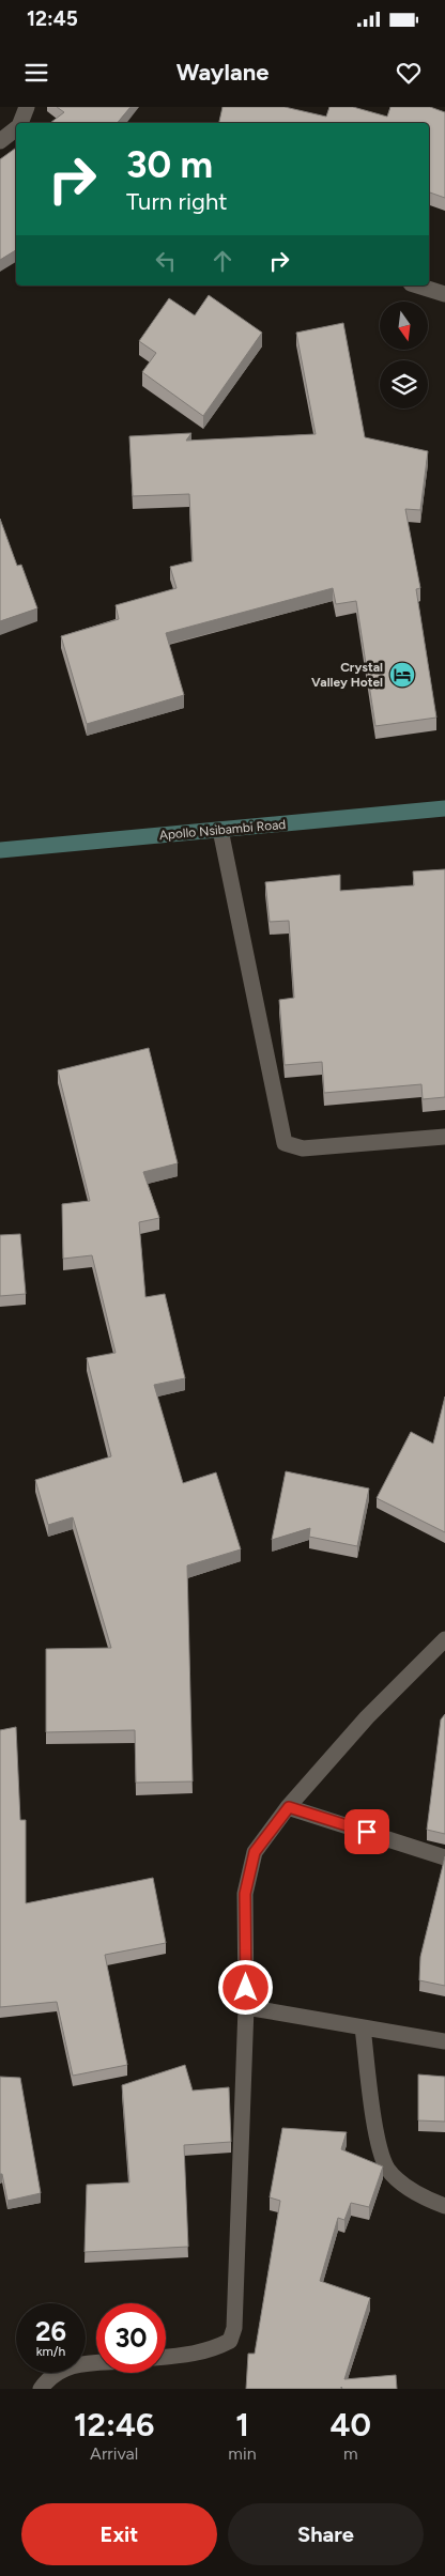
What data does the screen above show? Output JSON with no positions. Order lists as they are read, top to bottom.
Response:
{
  "streets": {
    "street": ["Apollo Nsibambi Road"]
  },
  "places": {
    "hotel": ["Crystal Valley Hotel"]
  },
  "north": "bottom",
  "page": {
    "status": "12:45",
    "header": "Waylane",
    "turn": ["30 m", "Turn right"],
    "speed": "26 km/h",
    "limit": "30",
    "eta": [
      "12:46",
      "Arrival",
      "1",
      "min",
      "40",
      "m"
    ],
    "buttons": ["Exit", "Share"]
  }
}
